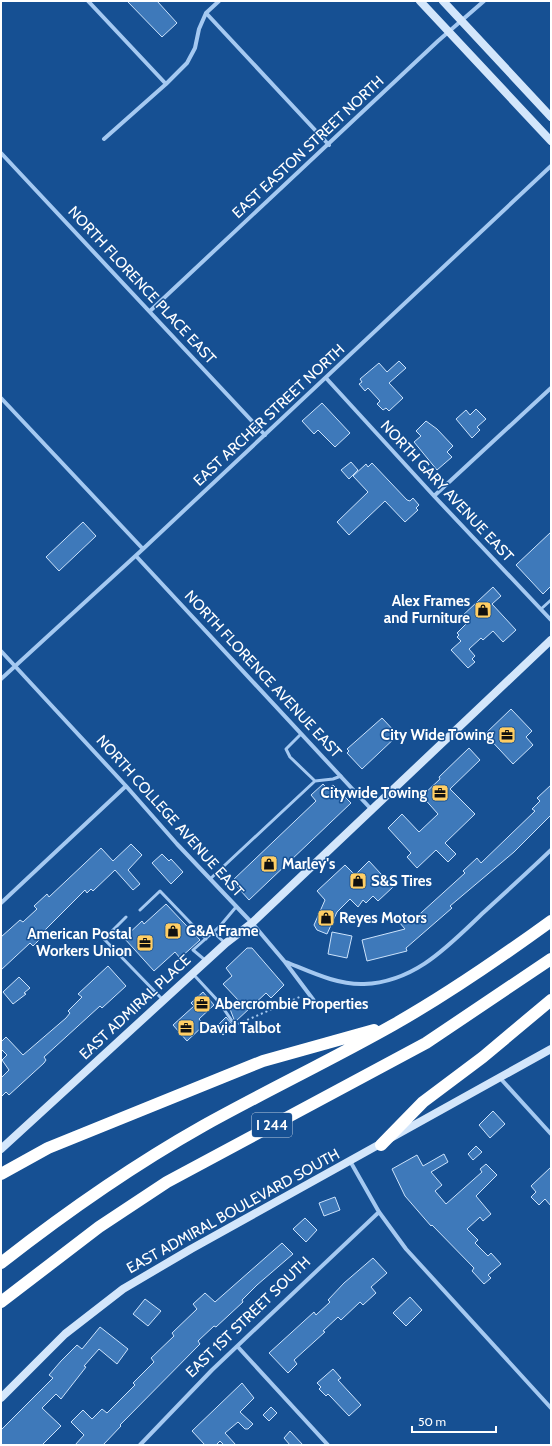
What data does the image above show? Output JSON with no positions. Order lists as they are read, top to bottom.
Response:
{
  "streets": {
    "highway": ["I 244"],
    "main road": ["EAST ADMIRAL PLACE", "EAST ADMIRAL BOULEVARD SOUTH"],
    "street": [
      "EAST EASTON STREET NORTH",
      "NORTH FLORENCE PLACE EAST",
      "EAST ARCHER STREET NORTH",
      "NORTH GARY AVENUE EAST",
      "NORTH FLORENCE AVENUE EAST",
      "NORTH COLLEGE AVENUE EAST",
      "EAST 1ST STREET SOUTH"
    ]
  },
  "crossings": [
    ["EAST EASTON STREET NORTH", "NORTH FLORENCE PLACE EAST"],
    ["NORTH FLORENCE PLACE EAST", "EAST ARCHER STREET NORTH"],
    ["EAST ARCHER STREET NORTH", "NORTH GARY AVENUE EAST"],
    ["EAST ARCHER STREET NORTH", "NORTH FLORENCE AVENUE EAST"],
    ["EAST ARCHER STREET NORTH", "NORTH COLLEGE AVENUE EAST"],
    ["NORTH FLORENCE AVENUE EAST", "EAST ADMIRAL PLACE"],
    ["NORTH COLLEGE AVENUE EAST", "EAST ADMIRAL PLACE"]
  ],
  "places": {
    "shop": [
      "Alex Frames and Furniture",
      "Marley's",
      "S&S Tires",
      "Reyes Motors",
      "G&A Frame"
    ],
    "office": [
      "City Wide Towing",
      "Citywide Towing",
      "American Postal Workers Union",
      "Abercrombie Properties",
      "David Talbot"
    ]
  },
  "scale_bar": "50 m"
}
